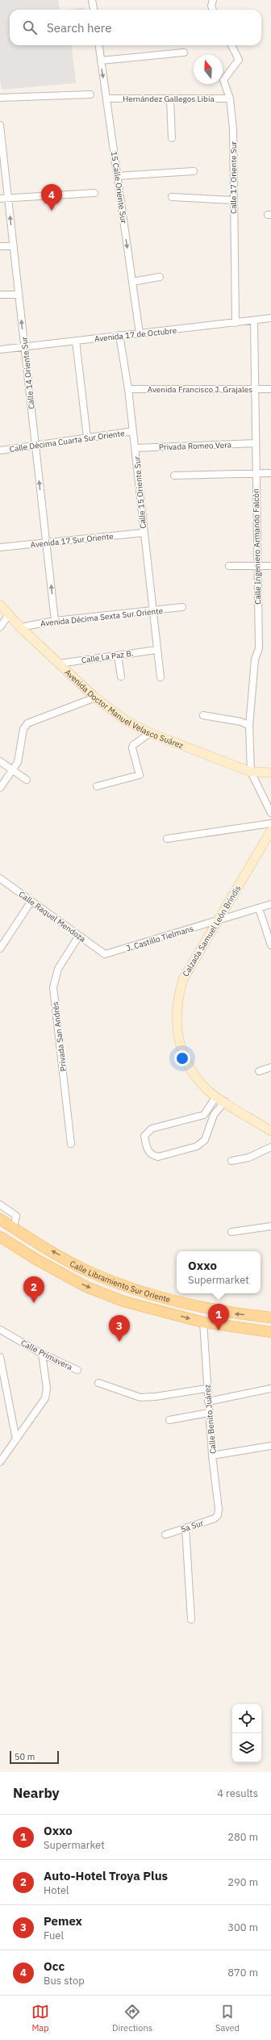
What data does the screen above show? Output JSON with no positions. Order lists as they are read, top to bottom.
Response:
{
  "streets": {
    "main road": ["Calle Libramiento Sur Oriente"],
    "street": [
      "Hernández Gallegos Libia",
      "Calle 17 Oriente Sur",
      "15 Calle Oriente Sur",
      "Avenida 17 de Octubre",
      "Calle 14 Oriente Sur",
      "Avenida Francisco J. Grajales",
      "Calle Décima Cuarta Sur Oriente",
      "Privada Romeo Vera",
      "Calle 15 Oriente Sur",
      "Avenida 17 Sur Oriente",
      "Calle Ingeniero Armando Falcón",
      "Avenida Décima Sexta Sur Oriente",
      "Calle La Paz B.",
      "Avenida Doctor Manuel Velasco Suárez",
      "Calle Raquel Mendoza",
      "Calzada Samuel León Brindis",
      "J. Castillo Tielmans",
      "Privada San Andrés",
      "Calle Primavera",
      "Calle Benito Juárez",
      "5a Sur"
    ]
  },
  "crossings": [
    ["Hernández Gallegos Libia", "Calle 17 Oriente Sur"],
    ["Hernández Gallegos Libia", "15 Calle Oriente Sur"],
    ["Calle 17 Oriente Sur", "Avenida 17 de Octubre"],
    ["15 Calle Oriente Sur", "Avenida 17 de Octubre"],
    ["Avenida 17 de Octubre", "Calle 14 Oriente Sur"],
    ["Avenida 17 de Octubre", "Calle 15 Oriente Sur"],
    ["Avenida 17 de Octubre", "Calle Ingeniero Armando Falcón"],
    ["Calle 14 Oriente Sur", "Calle Décima Cuarta Sur Oriente"],
    ["Calle 14 Oriente Sur", "Avenida 17 Sur Oriente"],
    ["Calle 14 Oriente Sur", "Avenida Décima Sexta Sur Oriente"],
    ["Avenida Francisco J. Grajales", "Calle 15 Oriente Sur"],
    ["Avenida Francisco J. Grajales", "Calle Ingeniero Armando Falcón"],
    ["Calle Décima Cuarta Sur Oriente", "Calle 15 Oriente Sur"],
    ["Privada Romeo Vera", "Calle 15 Oriente Sur"],
    ["Privada Romeo Vera", "Calle Ingeniero Armando Falcón"],
    ["Calle 15 Oriente Sur", "Avenida 17 Sur Oriente"],
    ["Calle 15 Oriente Sur", "Avenida Décima Sexta Sur Oriente"],
    ["Calle 15 Oriente Sur", "Calle La Paz B."],
    ["Calle Ingeniero Armando Falcón", "Avenida Doctor Manuel Velasco Suárez"],
    ["Avenida Décima Sexta Sur Oriente", "Avenida Doctor Manuel Velasco Suárez"],
    ["Calle La Paz B.", "Avenida Doctor Manuel Velasco Suárez"],
    ["Calle Raquel Mendoza", "J. Castillo Tielmans"],
    ["Calle Raquel Mendoza", "Privada San Andrés"],
    ["Calzada Samuel León Brindis", "J. Castillo Tielmans"],
    ["Calle Libramiento Sur Oriente", "Calle Benito Juárez"],
    ["Calle Benito Juárez", "5a Sur"]
  ],
  "one_way": ["15 Calle Oriente Sur", "Calle 14 Oriente Sur"],
  "scale_bar": "50 m",
  "north": "top",
  "page": {
    "search": "Search here",
    "pins": [
      "4",
      "2",
      "1",
      "3"
    ],
    "popup": ["Oxxo", "Supermarket"],
    "scale": "50 m",
    "heading": ["Nearby", "4 results"],
    "list": [
      {
        "mark": "1",
        "name": "Oxxo",
        "note": "Supermarket",
        "value": "280 m"
      },
      {
        "mark": "2",
        "name": "Auto-Hotel Troya Plus",
        "note": "Hotel",
        "value": "290 m"
      },
      {
        "mark": "3",
        "name": "Pemex",
        "note": "Fuel",
        "value": "300 m"
      },
      {
        "mark": "4",
        "name": "Occ",
        "note": "Bus stop",
        "value": "870 m"
      }
    ],
    "nav": ["Map", "Directions", "Saved"]
  }
}
